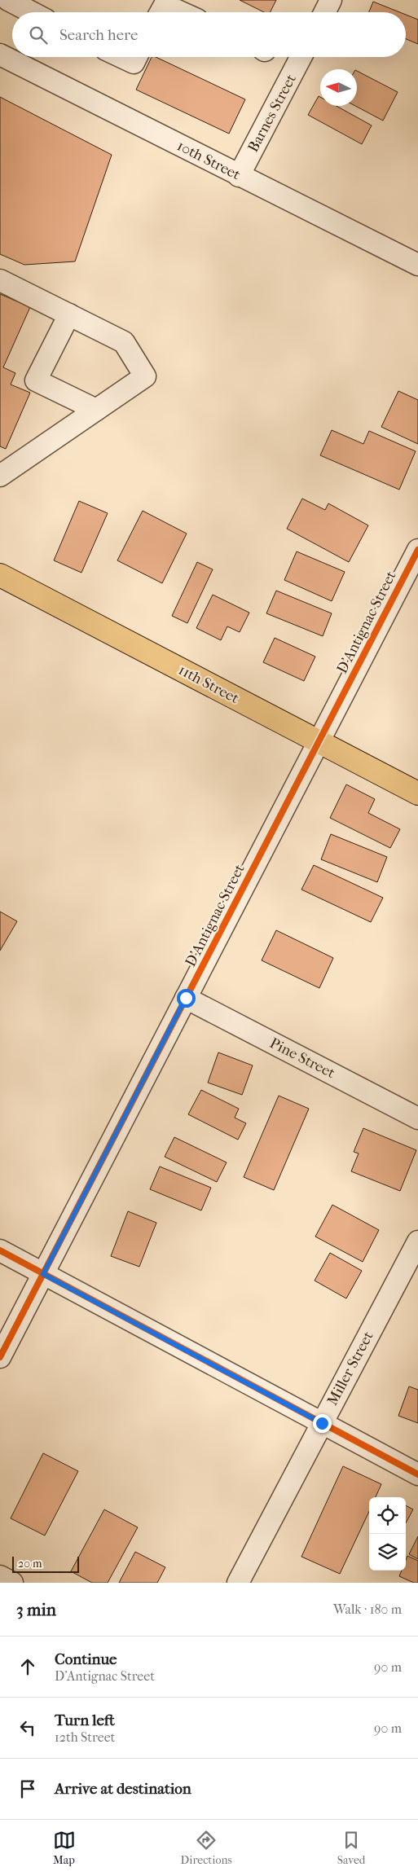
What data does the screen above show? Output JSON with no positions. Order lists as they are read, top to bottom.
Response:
{
  "streets": {
    "main road": ["11th Street"],
    "street": [
      "Barnes Street",
      "10th Street",
      "D'Antignac Street",
      "Pine Street",
      "Miller Street"
    ]
  },
  "crossings": [
    ["Barnes Street", "10th Street"],
    ["D'Antignac Street", "11th Street"],
    ["D'Antignac Street", "Pine Street"]
  ],
  "scale_bar": "20 m",
  "north": "left",
  "page": {
    "search": "Search here",
    "scale": "20 m",
    "heading": ["3 min", "Walk · 180 m"],
    "list": [
      ["Continue", "D'Antignac Street", "90 m"],
      ["Turn left", "12th Street", "90 m"],
      "Arrive at destination"
    ],
    "nav": ["Map", "Directions", "Saved"]
  }
}
